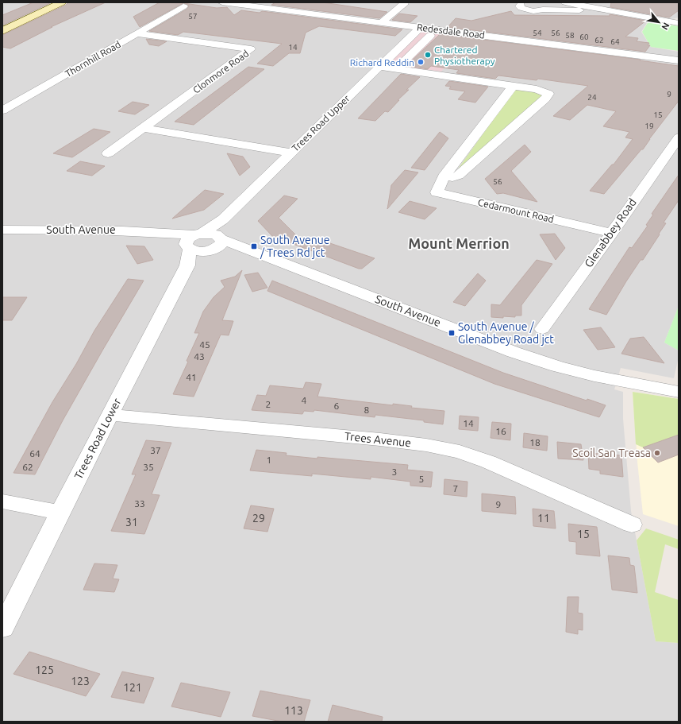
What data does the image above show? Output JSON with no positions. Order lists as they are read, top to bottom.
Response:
{
  "streets": {
    "street": [
      "Redesdale Road",
      "Thornhill Road",
      "Clonmore Road",
      "Trees Road Upper",
      "Cedarmount Road",
      "South Avenue",
      "Glenabbey Road",
      "Trees Road Lower",
      "Trees Avenue"
    ]
  },
  "crossings": [
    ["Redesdale Road", "Trees Road Upper"],
    ["Thornhill Road", "Clonmore Road"],
    ["Trees Road Upper", "South Avenue"],
    ["Trees Road Upper", "Trees Road Lower"],
    ["Cedarmount Road", "Glenabbey Road"],
    ["South Avenue", "Trees Road Lower"],
    ["Trees Road Lower", "Trees Avenue"]
  ],
  "districts": ["Mount Merrion"],
  "places": {
    "other": ["Chartered Physiotherapy", "Richard Reddin", "Scoil San Treasa"],
    "transit": ["South Avenue / Trees Rd jct", "South Avenue / Glenabbey Road jct"]
  },
  "house_numbers": [
    "57",
    "54",
    "56",
    "58",
    "60",
    "62",
    "64",
    "14",
    "9",
    "24",
    "15",
    "19",
    "56",
    "45",
    "43",
    "41",
    "4",
    "2",
    "6",
    "8",
    "14",
    "16",
    "18",
    "37",
    "64",
    "1",
    "62",
    "35",
    "3",
    "5",
    "7",
    "33",
    "9",
    "29",
    "11",
    "31",
    "15",
    "125",
    "123",
    "121",
    "113"
  ],
  "north": "bottom right"
}
